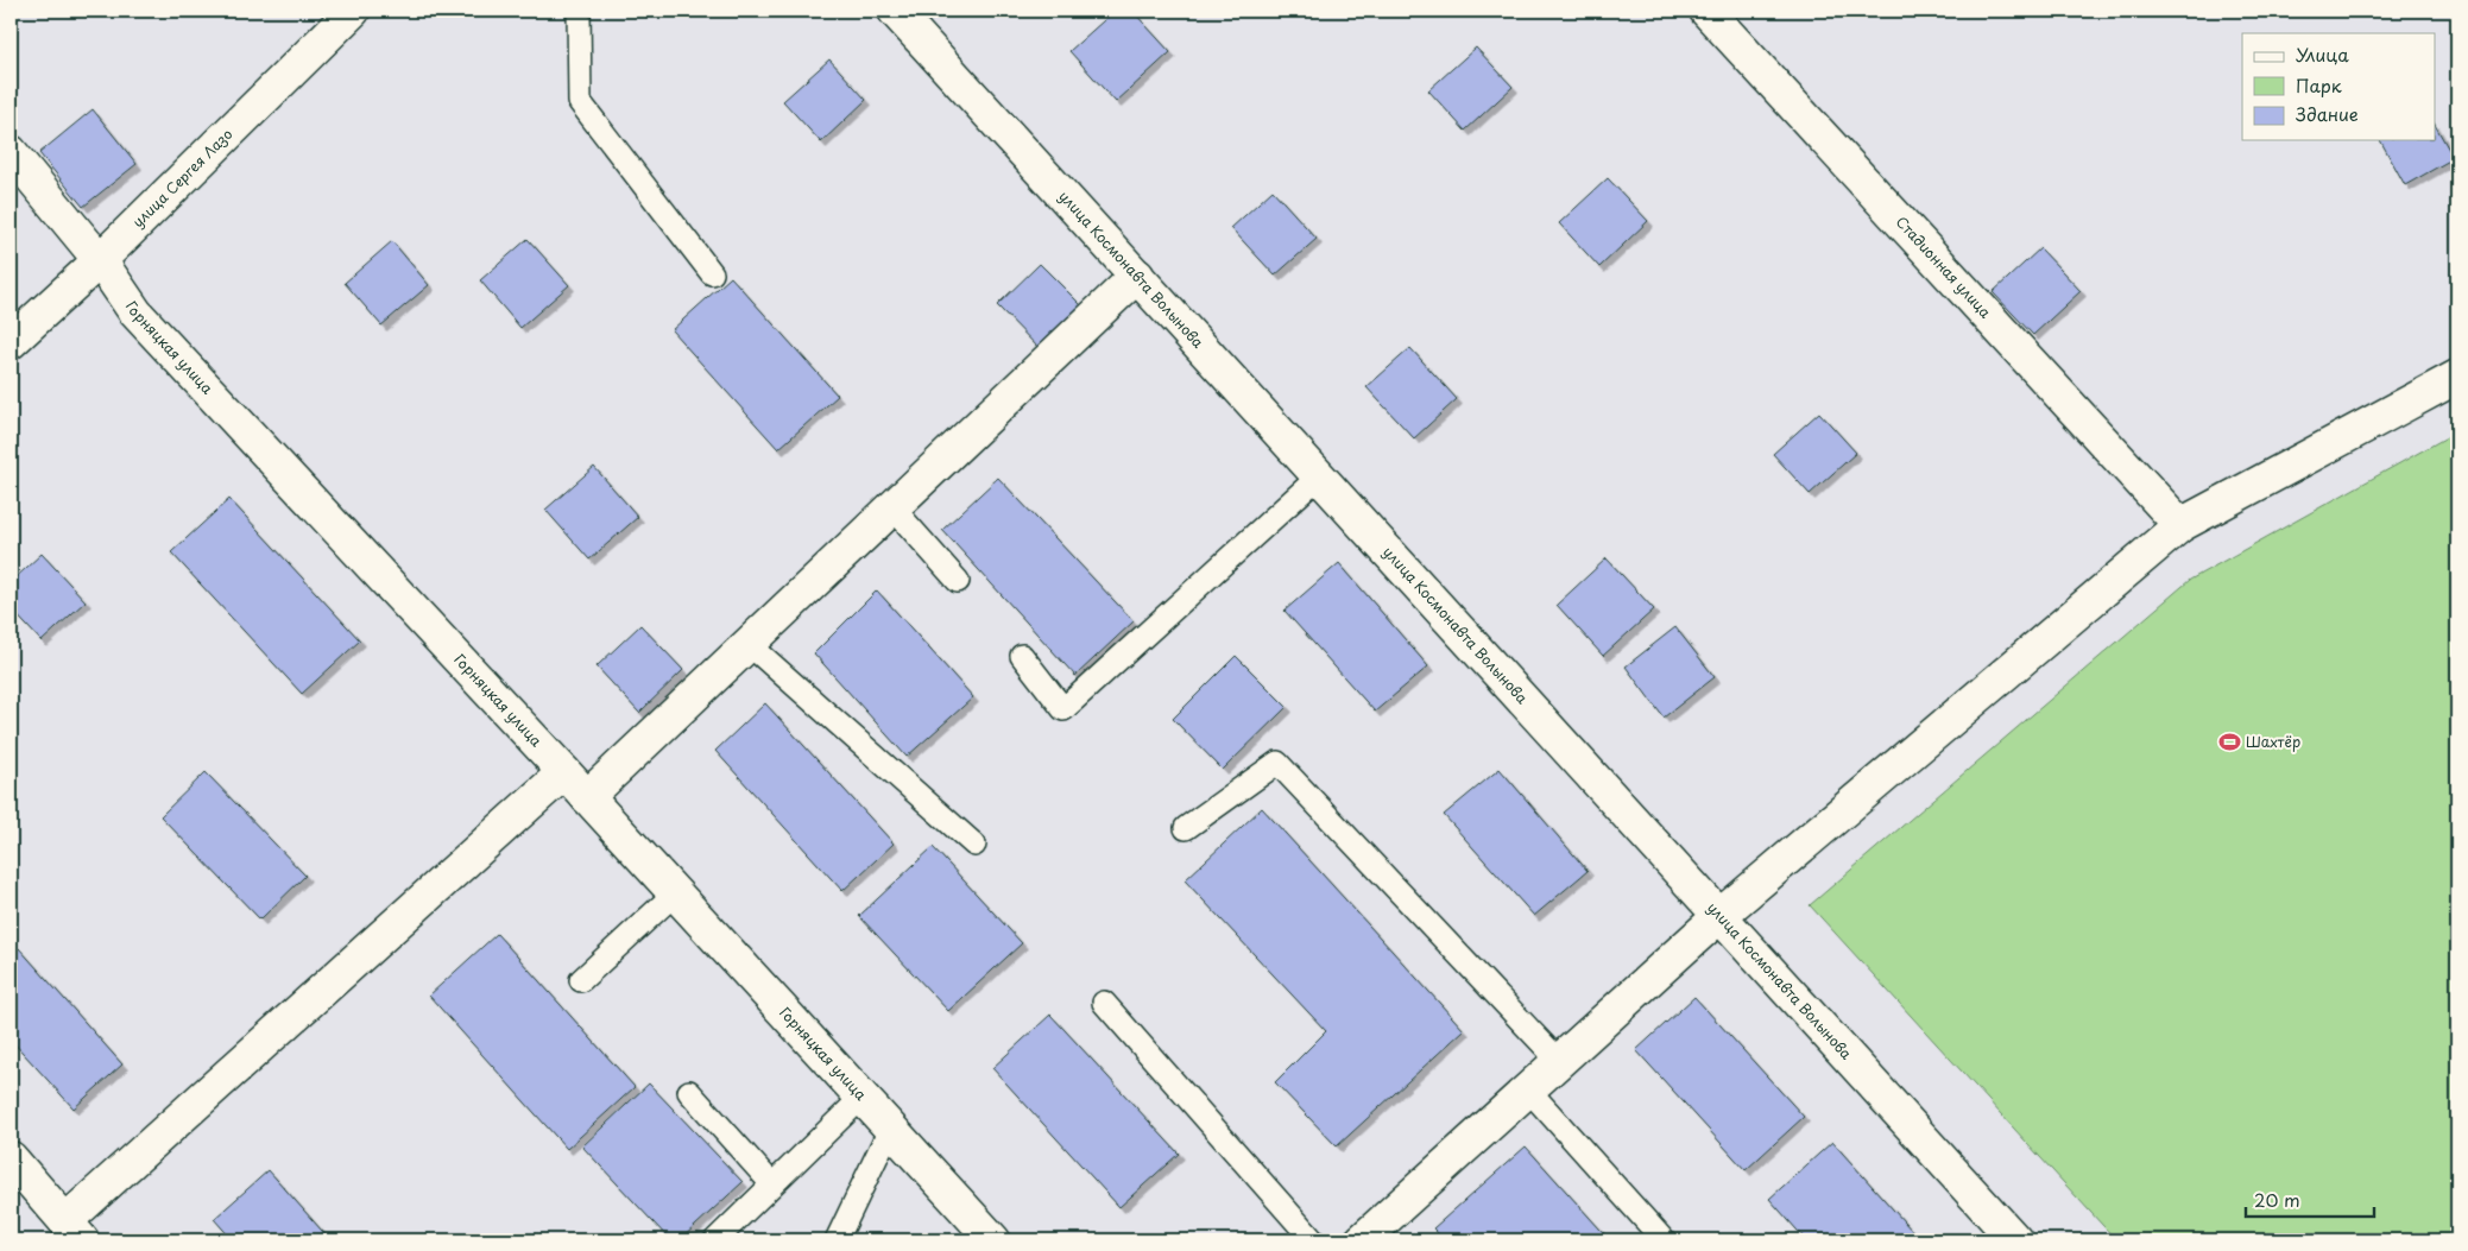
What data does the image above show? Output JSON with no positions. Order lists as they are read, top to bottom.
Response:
{
  "streets": {
    "street": [
      "улица Сергея Лазо",
      "Стадионная улица",
      "улица Космонавта Волынова",
      "Горняцкая улица"
    ]
  },
  "crossings": [
    ["улица Сергея Лазо", "Горняцкая улица"]
  ],
  "places": {
    "sports": ["Шахтёр"]
  },
  "legend": ["Улица", "Парк", "Здание"],
  "scale_bar": "20 m"
}
